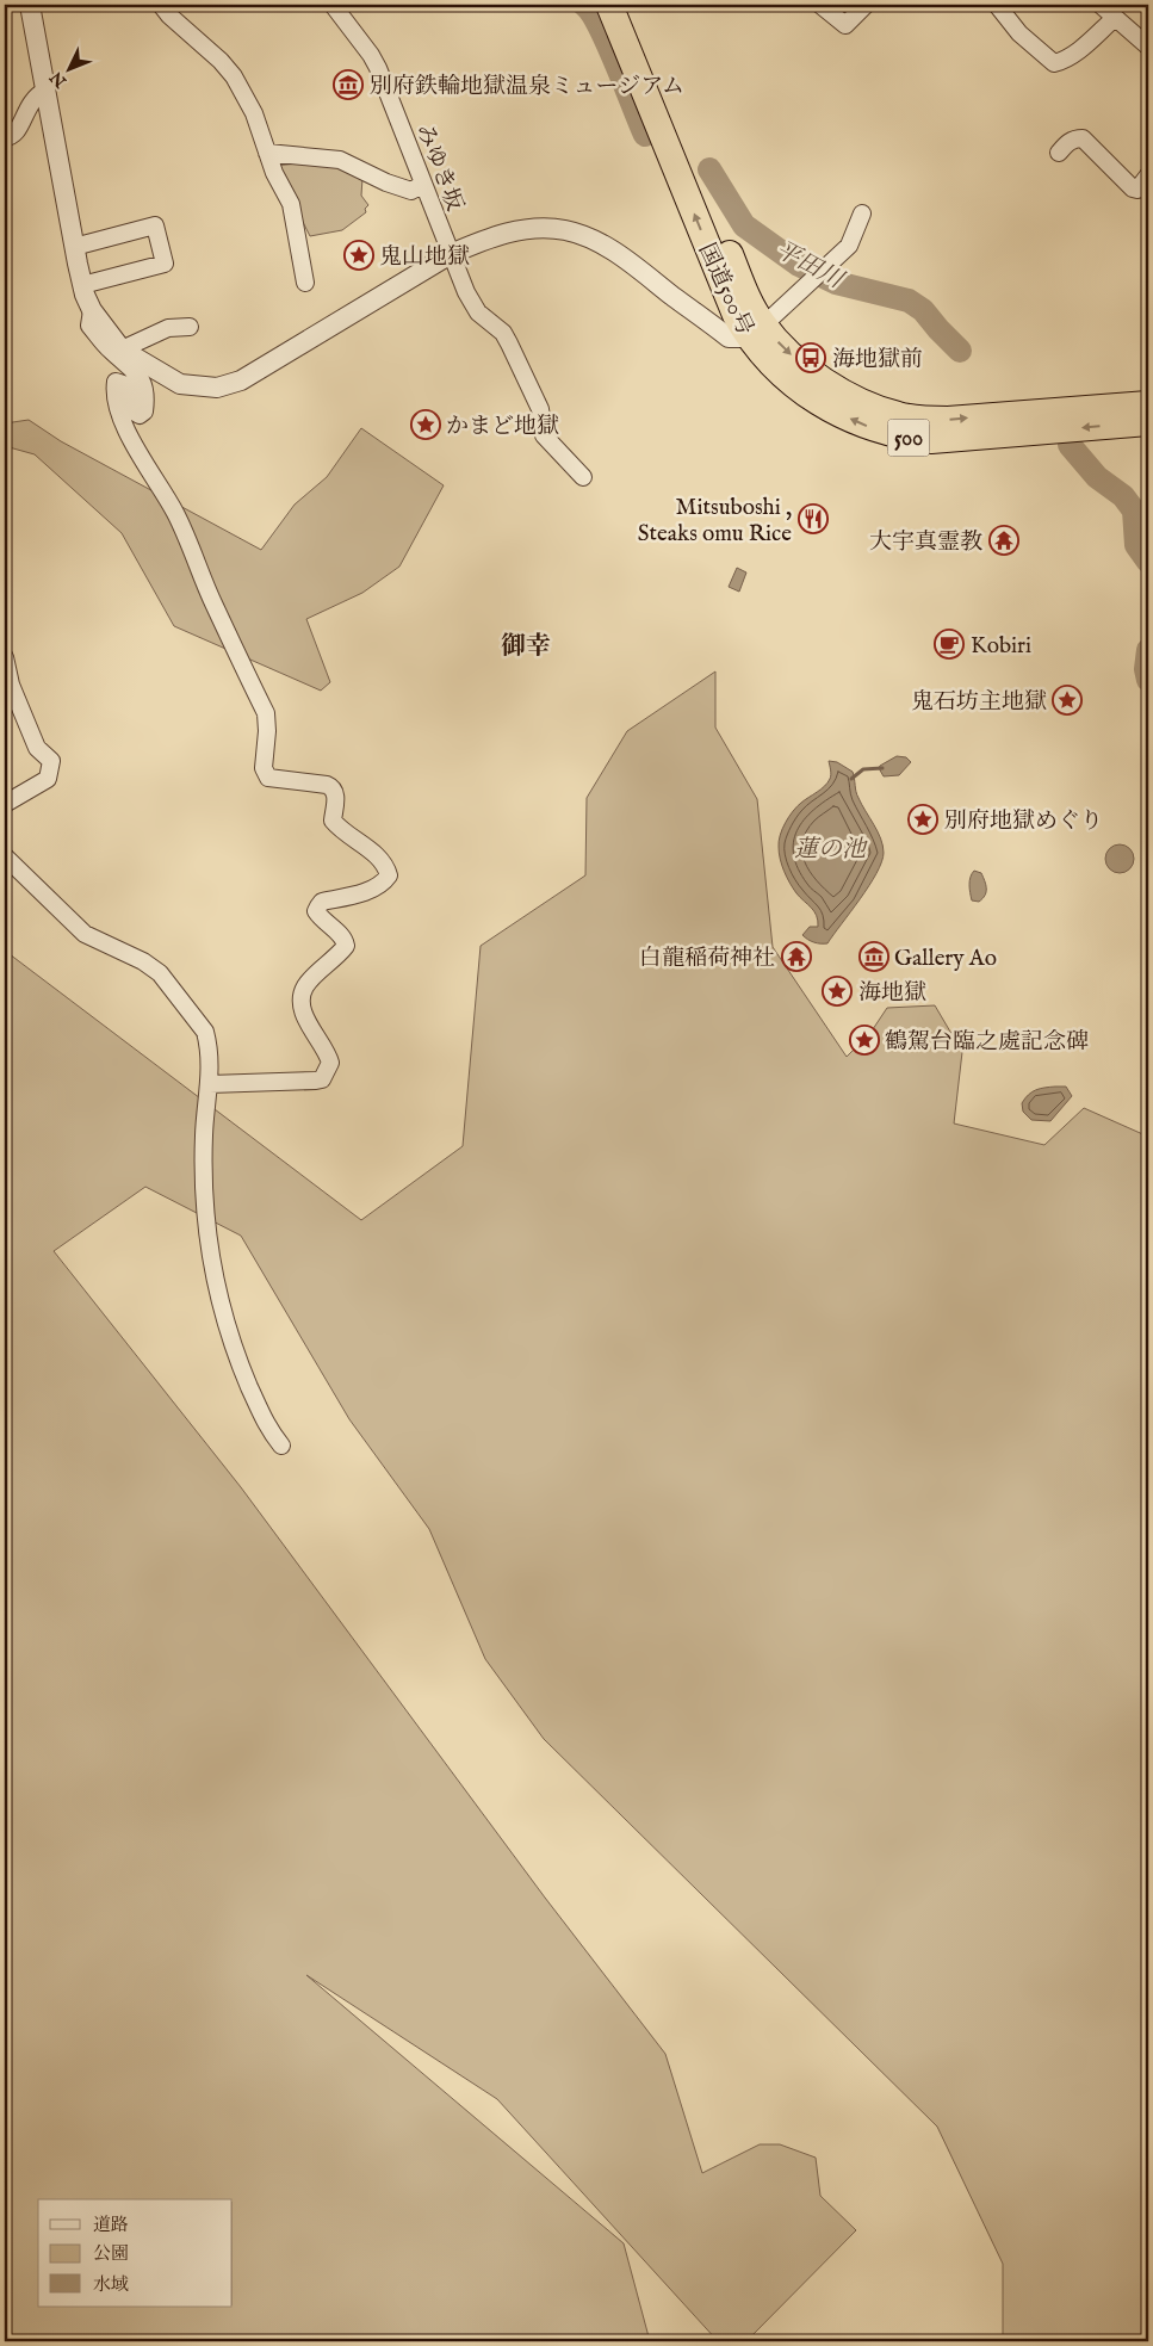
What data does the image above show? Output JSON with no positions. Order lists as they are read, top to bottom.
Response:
{
  "streets": {
    "highway": ["国道500号", "500"],
    "street": ["みゆき坂"]
  },
  "districts": ["御幸"],
  "water": ["平田川", "蓮の池"],
  "places": {
    "museum": ["別府鉄輪地獄温泉ミュージアム", "Gallery Ao"],
    "place": [
      "鬼山地獄",
      "かまど地獄",
      "鬼石坊主地獄",
      "別府地獄めぐり",
      "海地獄",
      "鶴駕台臨之處記念碑"
    ],
    "bus stop": ["海地獄前"],
    "restaurant": ["Mitsuboshi , Steaks omu Rice"],
    "temple": ["大宇真霊教", "白龍稲荷神社"],
    "cafe": ["Kobiri"]
  },
  "legend": ["道路", "公園", "水域"],
  "north": "bottom left"
}
